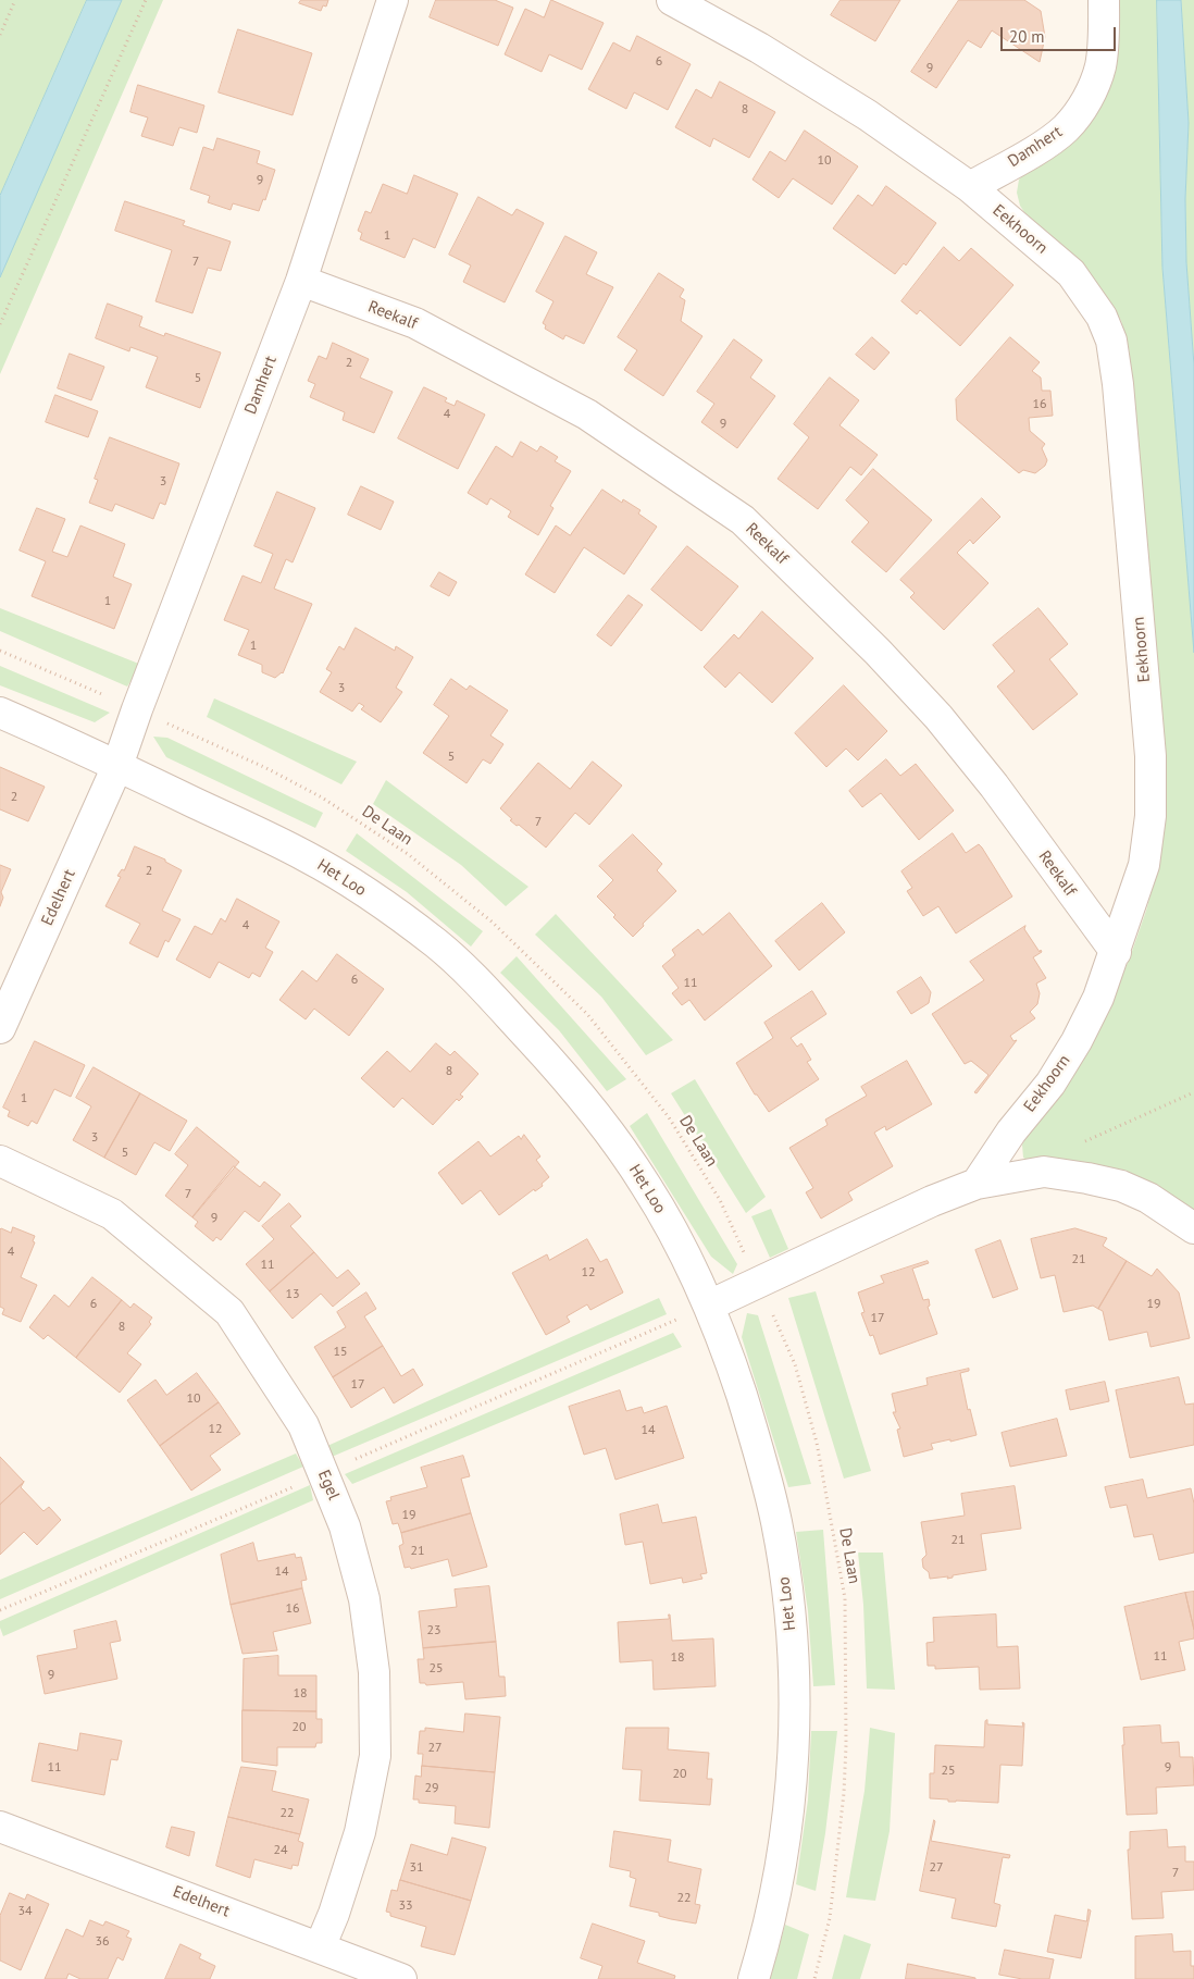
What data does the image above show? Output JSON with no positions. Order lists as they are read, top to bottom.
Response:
{
  "streets": {
    "street": [
      "Damhert",
      "Eekhoorn",
      "Reekalf",
      "Het Loo",
      "Edelhert",
      "Egel"
    ],
    "path": ["De Laan"]
  },
  "crossings": [
    ["Damhert", "Eekhoorn"],
    ["Damhert", "Reekalf"],
    ["Damhert", "De Laan"],
    ["Damhert", "Het Loo"],
    ["Damhert", "Edelhert"],
    ["Eekhoorn", "Reekalf"],
    ["Het Loo", "Edelhert"],
    ["Edelhert", "Egel"]
  ],
  "house_numbers": [
    "6",
    "9",
    "8",
    "10",
    "9",
    "1",
    "7",
    "2",
    "5",
    "16",
    "4",
    "9",
    "3",
    "1",
    "1",
    "3",
    "5",
    "2",
    "7",
    "2",
    "4",
    "6",
    "11",
    "8",
    "1",
    "3",
    "5",
    "7",
    "9",
    "4",
    "21",
    "11",
    "12",
    "13",
    "6",
    "19",
    "17",
    "8",
    "15",
    "17",
    "10",
    "12",
    "14",
    "19",
    "21",
    "21",
    "14",
    "16",
    "23",
    "11",
    "18",
    "25",
    "9",
    "18",
    "20",
    "27",
    "11",
    "9",
    "25",
    "20",
    "29",
    "22",
    "24",
    "31",
    "27",
    "7",
    "22",
    "33",
    "34",
    "36"
  ],
  "scale_bar": "20 m"
}
